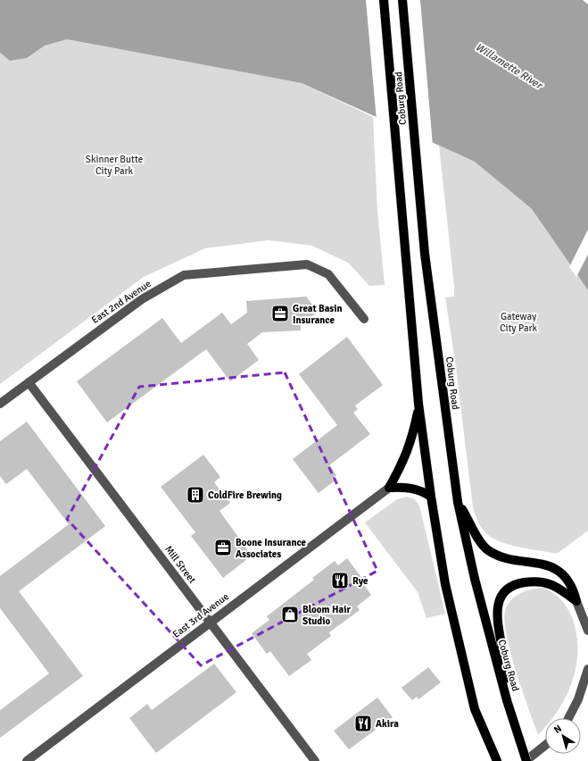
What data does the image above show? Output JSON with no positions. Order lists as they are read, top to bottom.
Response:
{
  "streets": {
    "main road": ["Coburg Road"],
    "street": ["East 2nd Avenue", "Mill Street", "East 3rd Avenue"]
  },
  "crossings": [
    ["East 2nd Avenue", "Mill Street"],
    ["Mill Street", "East 3rd Avenue"]
  ],
  "water": ["Willamette River"],
  "parks": ["Skinner Butte City Park", "Gateway City Park"],
  "places": {
    "office": ["Great Basin Insurance", "Boone Insurance Associates"],
    "building": ["ColdFire Brewing"],
    "restaurant": ["Rye", "Akira"],
    "shop": ["Bloom Hair Studio"]
  },
  "north": "top left"
}
